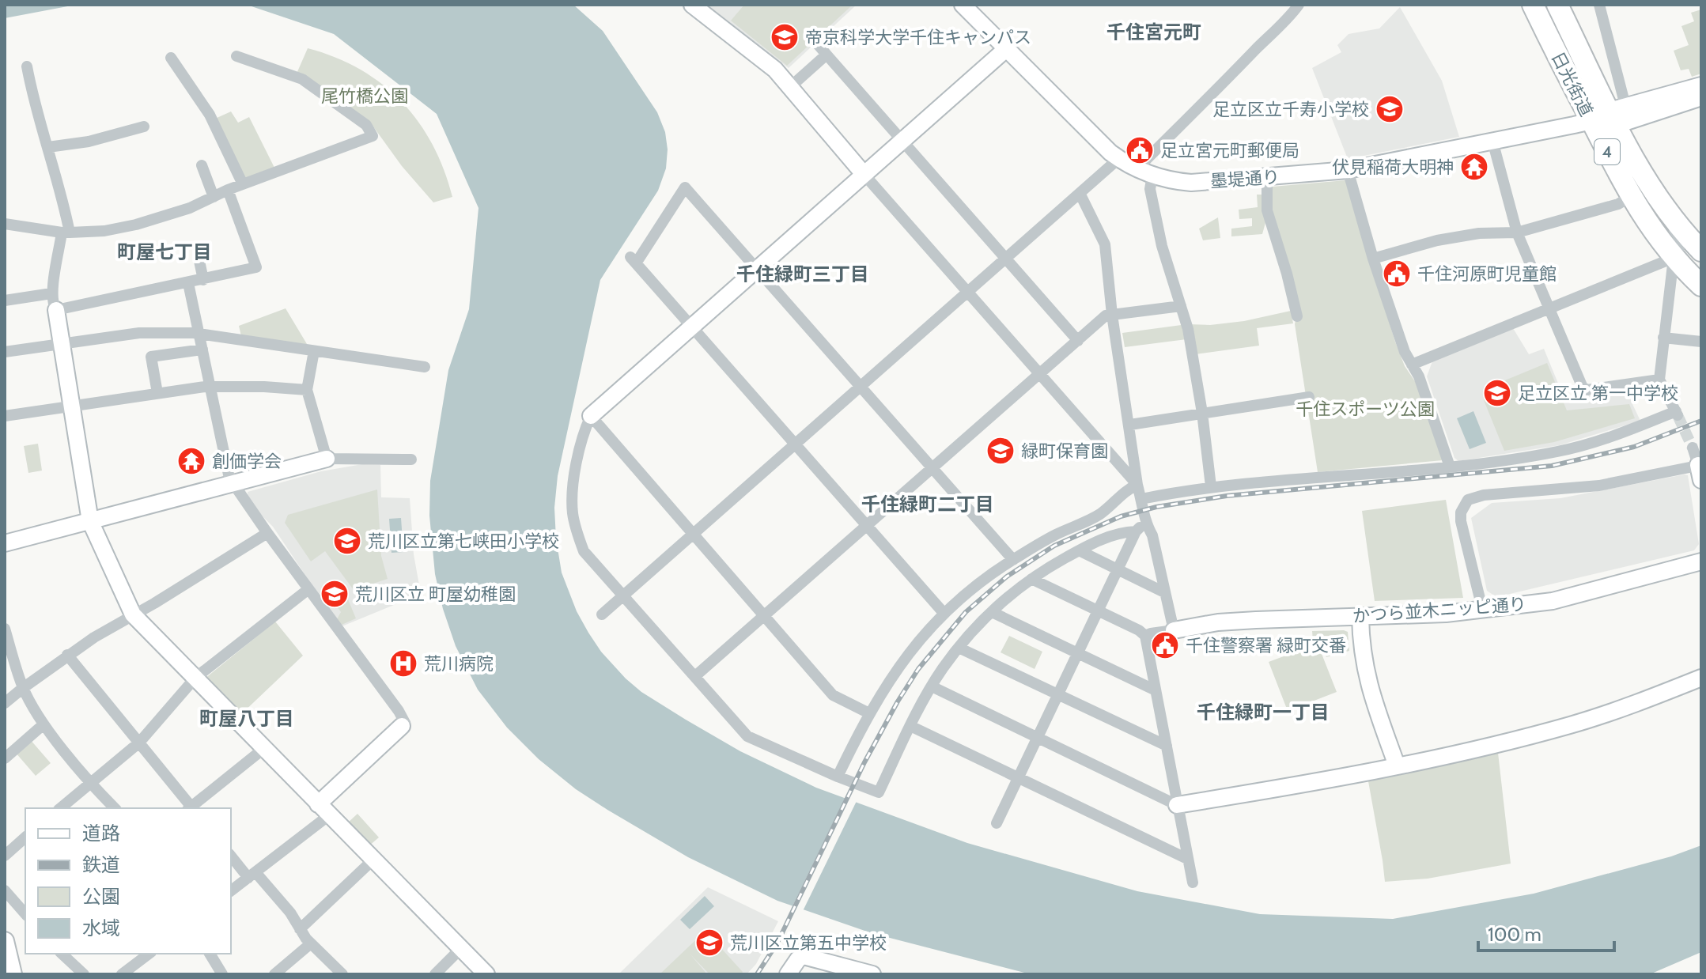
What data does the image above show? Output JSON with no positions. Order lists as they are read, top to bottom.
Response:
{
  "streets": {
    "highway": ["日光街道", "4"],
    "street": ["墨堤通り", "かつら並木ニッピ通り"]
  },
  "crossings": [
    ["日光街道", "墨堤通り"]
  ],
  "districts": [
    "千住宮元町",
    "町屋七丁目",
    "千住緑町三丁目",
    "千住緑町二丁目",
    "千住緑町一丁目",
    "町屋八丁目"
  ],
  "parks": ["尾竹橋公園", "千住スポーツ公園"],
  "places": {
    "school or university": [
      "帝京科学大学千住キャンパス",
      "足立区立千寿小学校",
      "足立区立 第一中学校",
      "緑町保育園",
      "荒川区立第七峡田小学校",
      "荒川区立 町屋幼稚園",
      "荒川区立第五中学校"
    ],
    "public building": ["足立宮元町郵便局", "千住河原町児童館", "千住警察署 緑町交番"],
    "temple": ["伏見稲荷大明神", "創価学会"],
    "hospital": ["荒川病院"]
  },
  "legend": [
    "道路",
    "鉄道",
    "公園",
    "水域"
  ],
  "scale_bar": "100 m"
}
